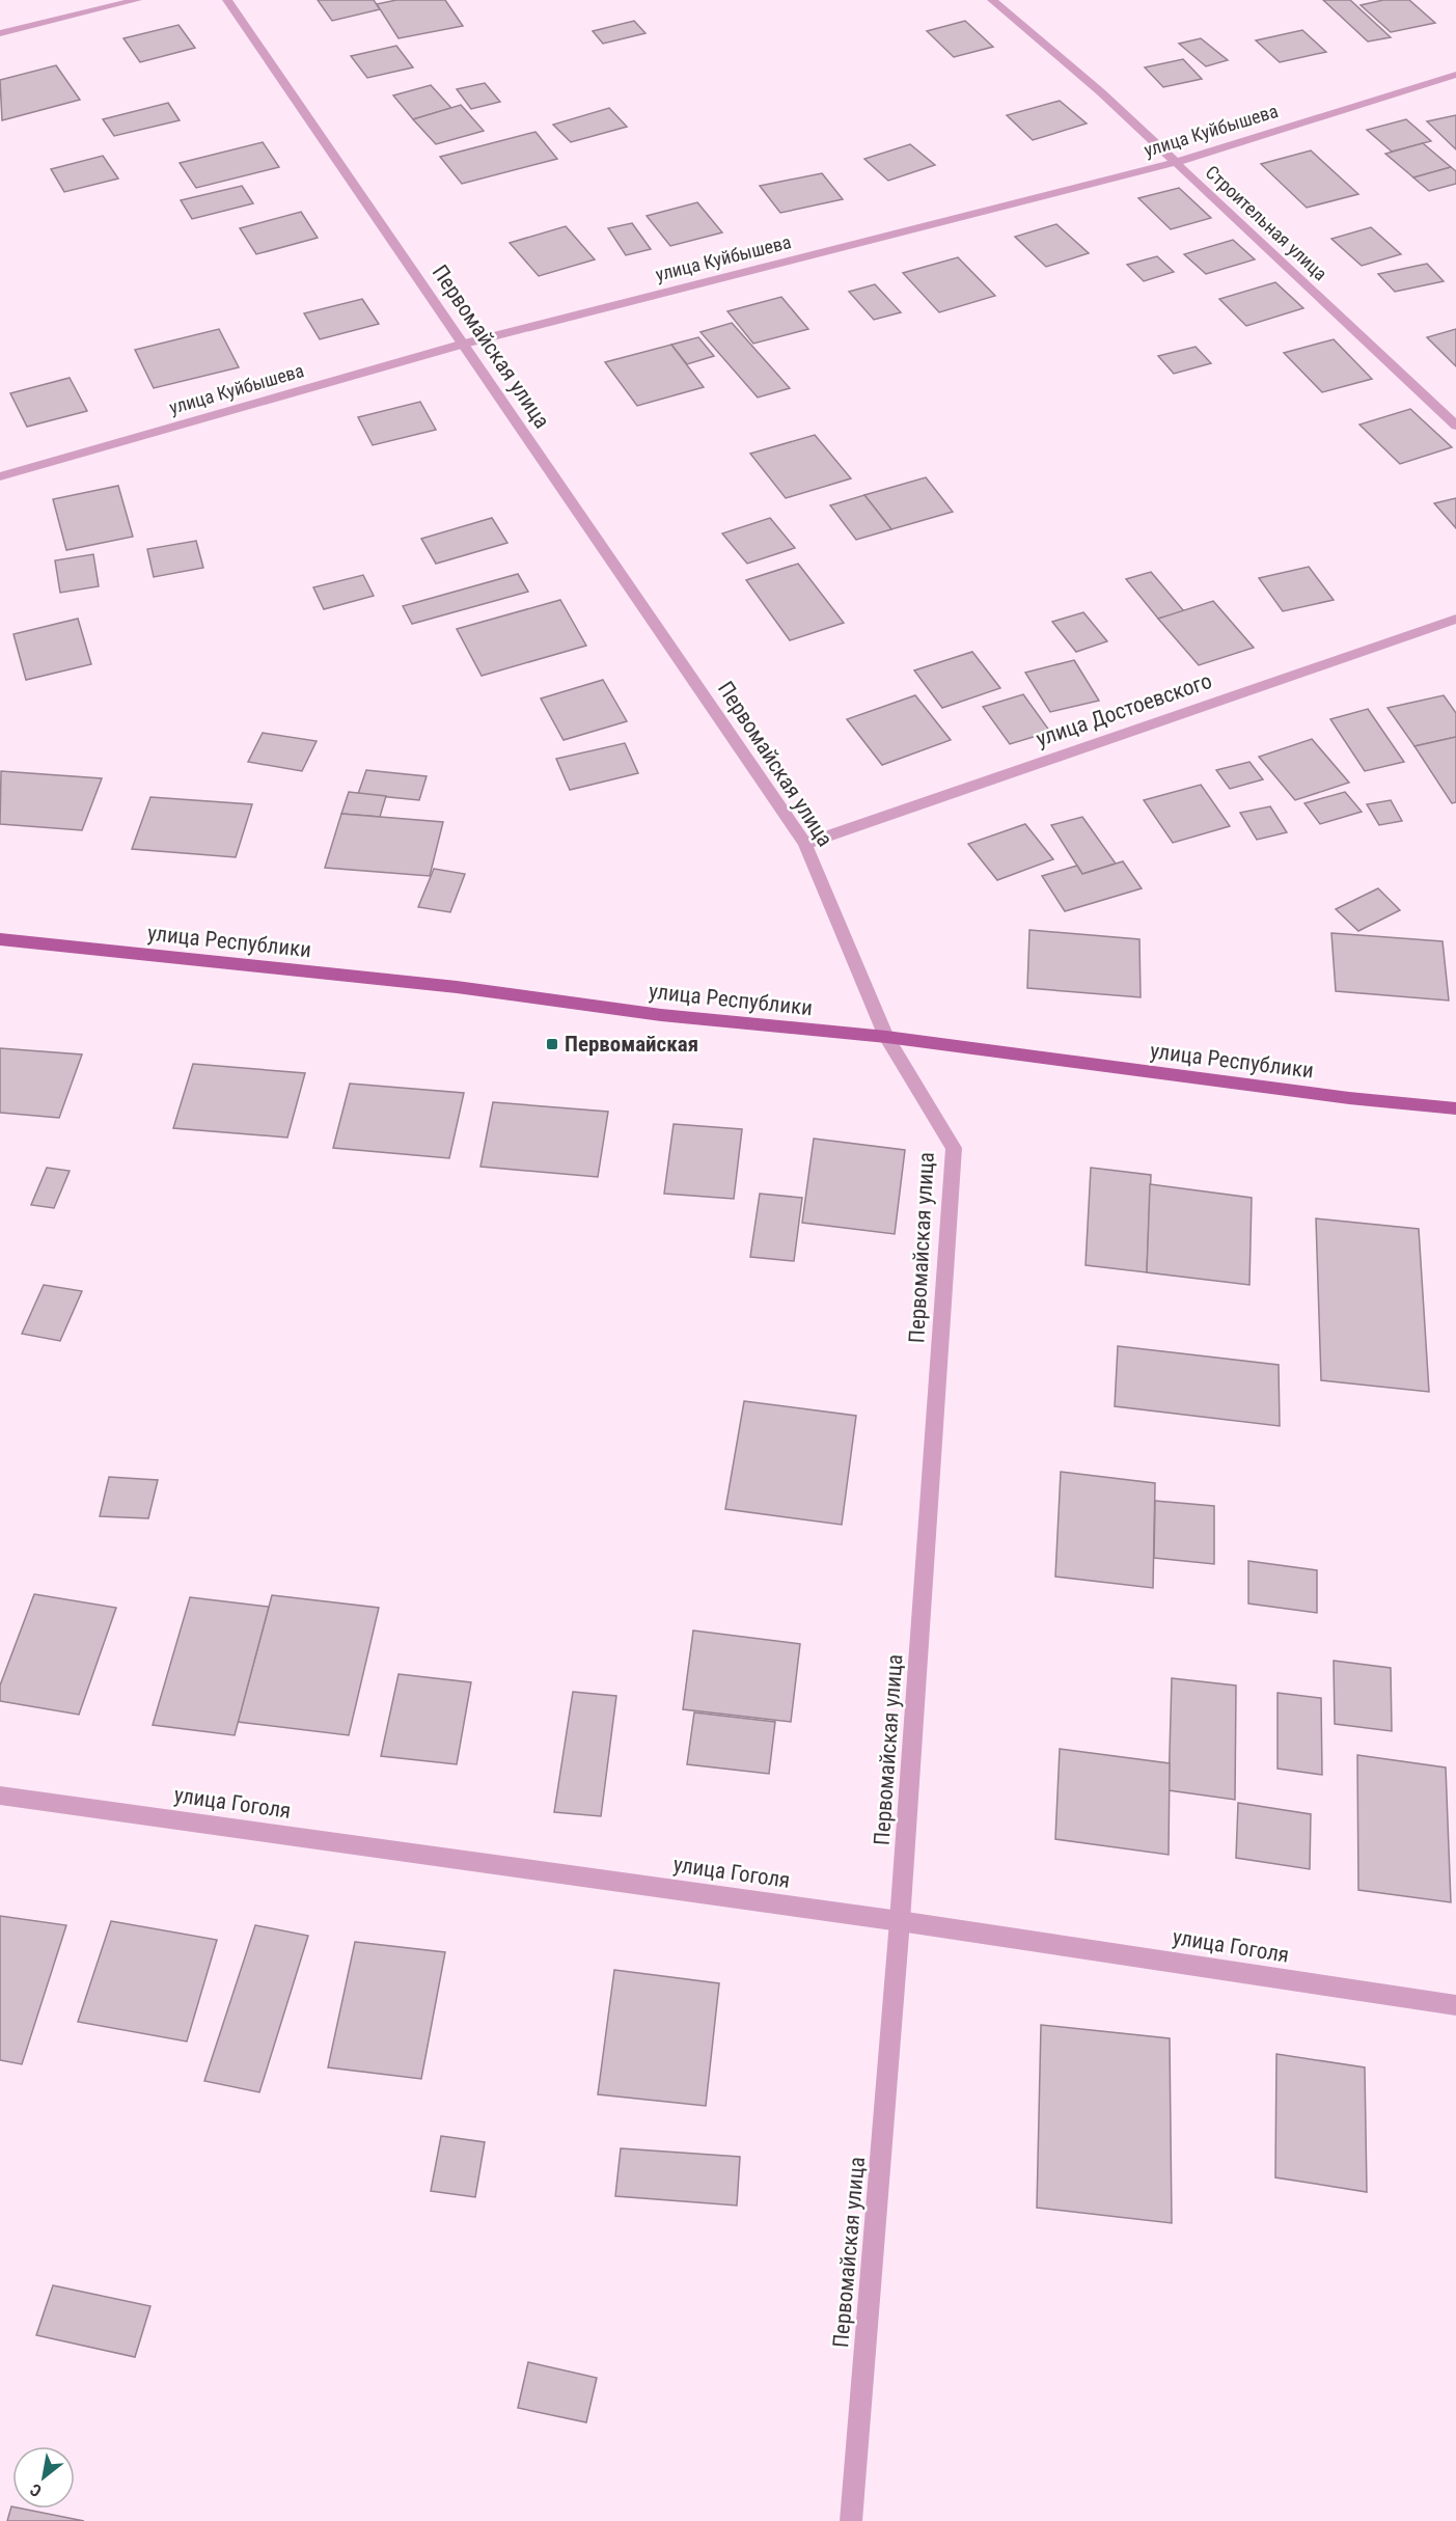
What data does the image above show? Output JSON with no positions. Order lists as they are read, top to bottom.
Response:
{
  "streets": {
    "main road": ["улица Республики"],
    "street": [
      "улица Куйбышева",
      "Строительная улица",
      "Первомайская улица",
      "улица Достоевского",
      "улица Гоголя"
    ]
  },
  "crossings": [
    ["улица Куйбышева", "Строительная улица"],
    ["улица Куйбышева", "Первомайская улица"],
    ["Первомайская улица", "улица Достоевского"],
    ["Первомайская улица", "улица Республики"],
    ["Первомайская улица", "улица Гоголя"]
  ],
  "places": {
    "transit": ["Первомайская"]
  },
  "north": "bottom left"
}
